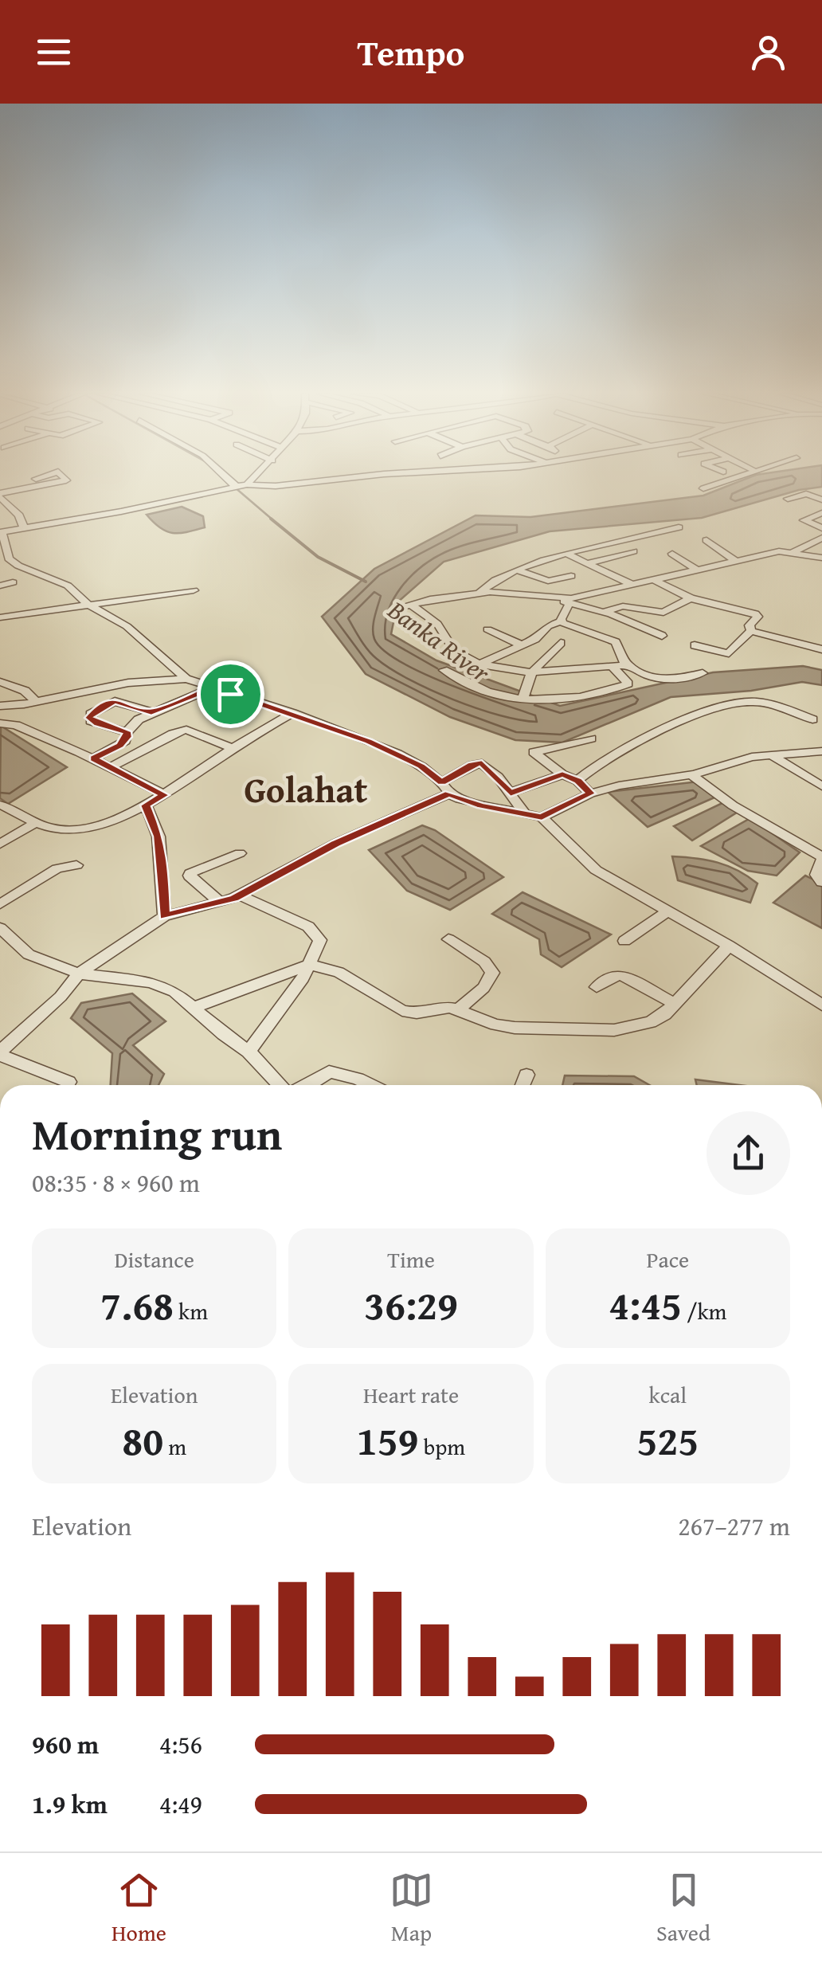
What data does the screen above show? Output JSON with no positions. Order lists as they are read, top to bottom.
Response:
{
  "districts": ["Golahat"],
  "water": ["Banka River"],
  "page": {
    "header": "Tempo",
    "heading": ["Morning run", "08:35 · 8 × 960 m"],
    "stats": [
      ["Distance", "7.68 km"],
      ["Time", "36:29"],
      ["Pace", "4:45 /km"],
      ["Elevation", "80 m"],
      ["Heart rate", "159 bpm"],
      ["kcal", "525"]
    ],
    "chart": ["Elevation", "267–277 m"],
    "list": [
      {
        "name": "960 m",
        "note": "4:56"
      },
      {
        "name": "1.9 km",
        "note": "4:49"
      }
    ],
    "tabs": ["Home", "Map", "Saved"]
  }
}
